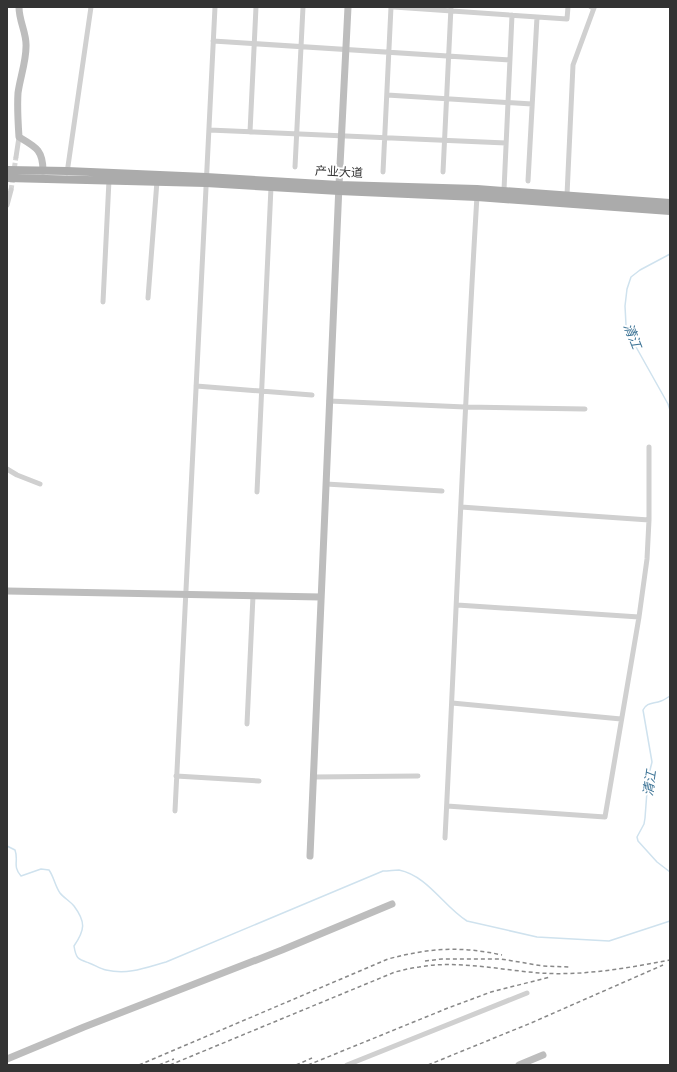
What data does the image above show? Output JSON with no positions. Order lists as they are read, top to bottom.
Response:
{
  "streets": {
    "main road": ["产业大道"]
  },
  "water": ["清江"]
}
